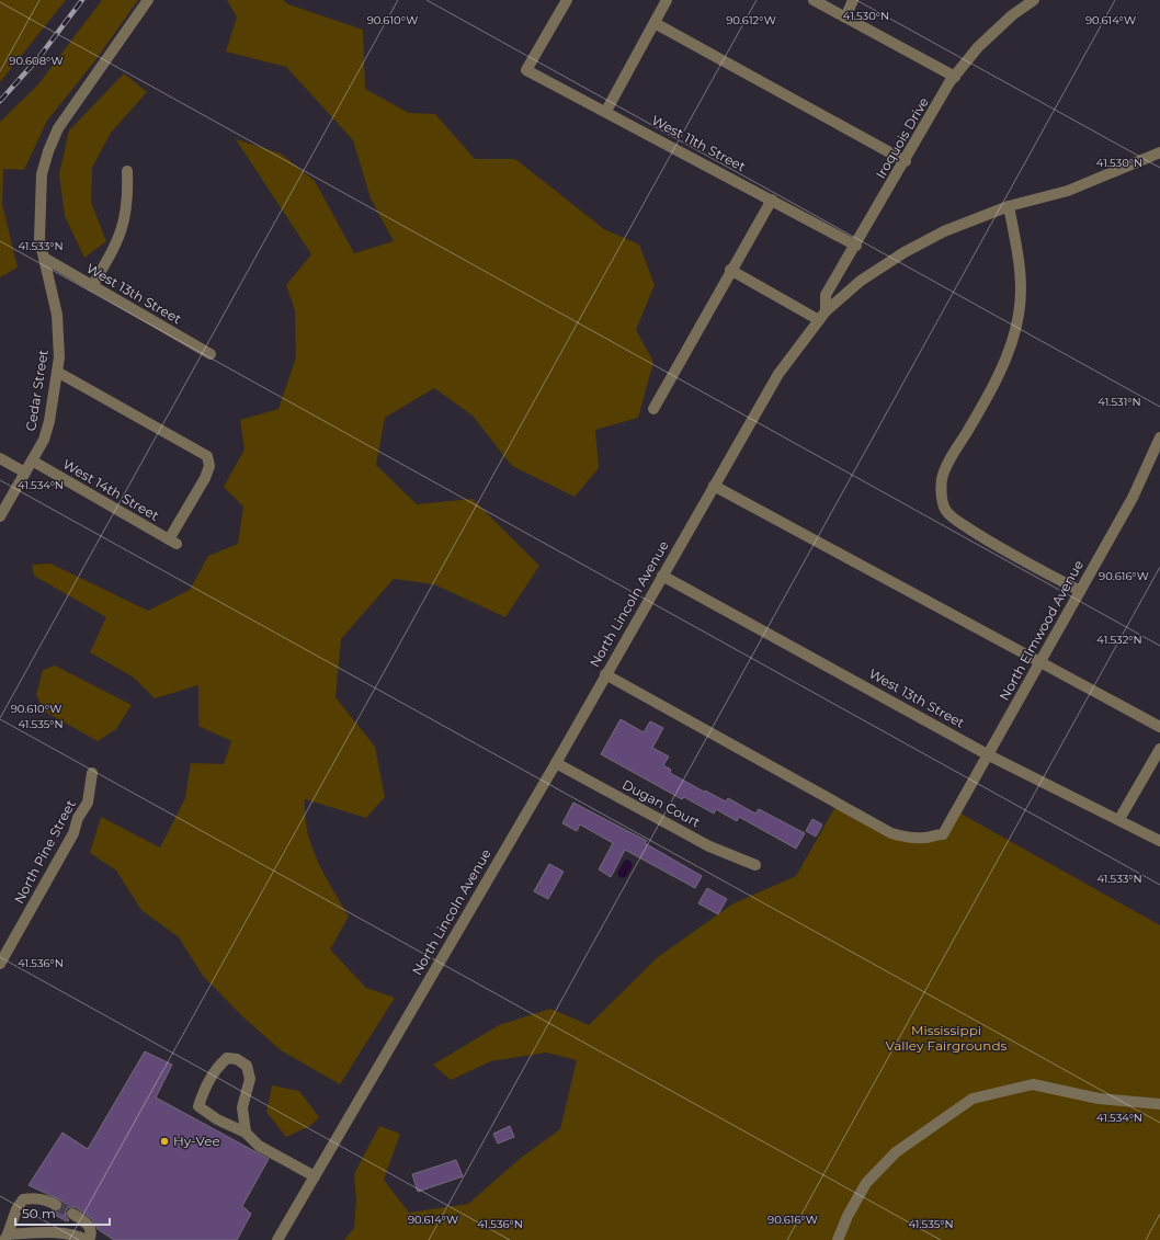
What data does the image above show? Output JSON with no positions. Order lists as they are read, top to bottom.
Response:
{
  "streets": {
    "street": [
      "Iroquois Drive",
      "West 11th Street",
      "West 13th Street",
      "Cedar Street",
      "West 14th Street",
      "North Lincoln Avenue",
      "North Elmwood Avenue",
      "Dugan Court",
      "North Pine Street"
    ]
  },
  "crossings": [
    ["Iroquois Drive", "West 11th Street"],
    ["Iroquois Drive", "North Lincoln Avenue"],
    ["West 13th Street", "Cedar Street"],
    ["West 13th Street", "North Lincoln Avenue"],
    ["West 13th Street", "North Elmwood Avenue"],
    ["Cedar Street", "West 14th Street"],
    ["North Lincoln Avenue", "North Elmwood Avenue"],
    ["North Lincoln Avenue", "Dugan Court"]
  ],
  "parks": ["Mississippi Valley Fairgrounds"],
  "places": ["Hy-Vee"],
  "scale_bar": "50 m",
  "coordinates": [
    "41.530°N",
    "90.610°W",
    "90.612°W",
    "90.614°W",
    "90.608°W",
    "41.533°N",
    "41.531°N",
    "41.534°N",
    "90.616°W",
    "41.532°N",
    "41.535°N",
    "41.536°N"
  ]
}
